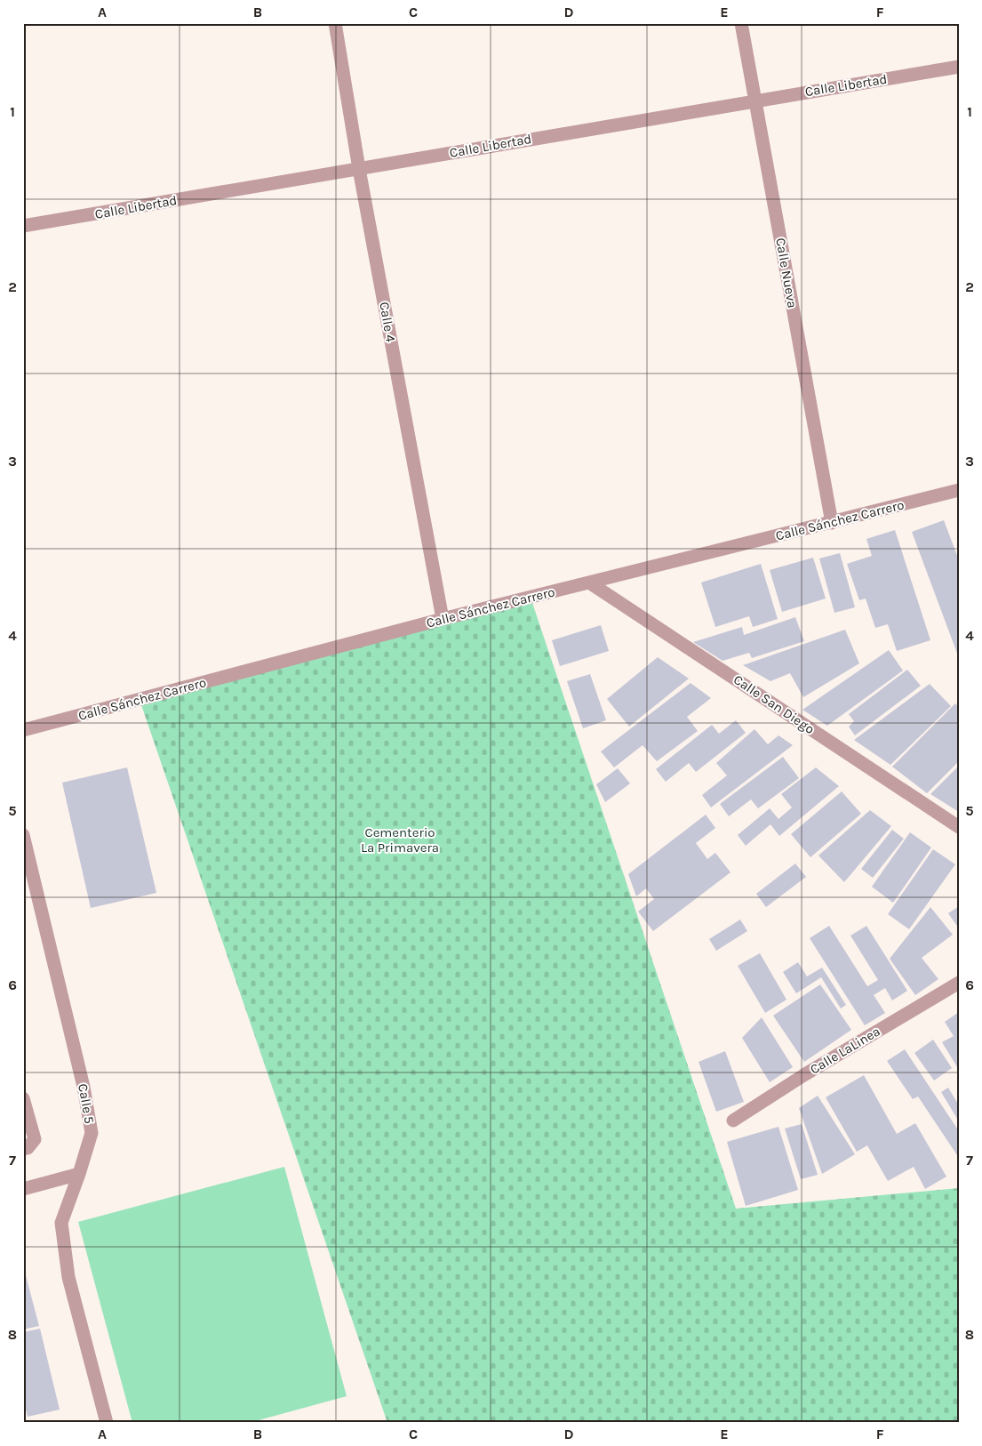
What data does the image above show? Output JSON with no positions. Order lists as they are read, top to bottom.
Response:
{
  "streets": {
    "street": [
      "Calle Libertad",
      "Calle Nueva",
      "Calle 4",
      "Calle Sánchez Carrero",
      "Calle San Diego",
      "Calle LaLinea",
      "Calle 5"
    ]
  },
  "crossings": [
    ["Calle Libertad", "Calle Nueva"],
    ["Calle Libertad", "Calle 4"],
    ["Calle Nueva", "Calle Sánchez Carrero"],
    ["Calle 4", "Calle Sánchez Carrero"],
    ["Calle Sánchez Carrero", "Calle San Diego"]
  ],
  "parks": ["Cementerio La Primavera"],
  "grid": {
    "columns": [
      "A",
      "B",
      "C",
      "D",
      "E",
      "F"
    ],
    "rows": [
      "1",
      "2",
      "3",
      "4",
      "5",
      "6",
      "7",
      "8"
    ]
  }
}
